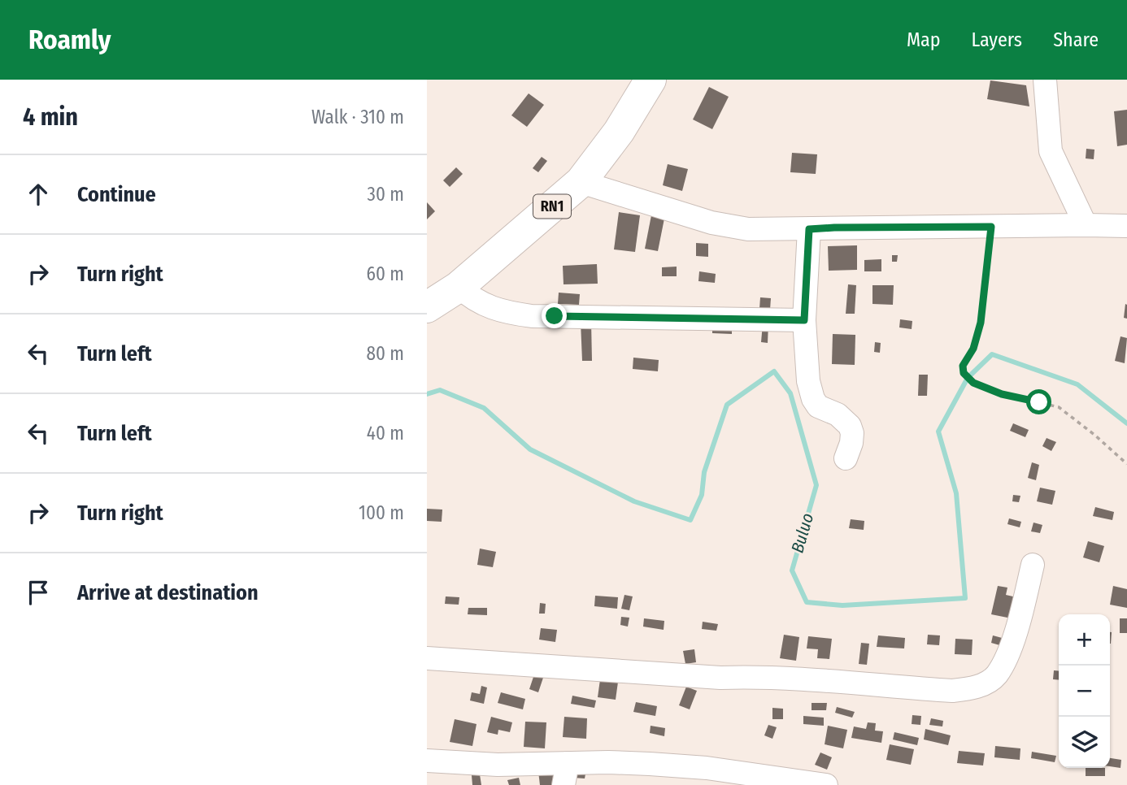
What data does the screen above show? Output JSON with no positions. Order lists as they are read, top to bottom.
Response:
{
  "streets": {
    "highway": ["RN1"]
  },
  "water": ["Buluo"],
  "page": {
    "header": "Roamly",
    "nav": ["Map", "Layers", "Share"],
    "heading": ["4 min", "Walk · 310 m"],
    "list": [
      ["Continue", "30 m"],
      ["Turn right", "60 m"],
      ["Turn left", "80 m"],
      ["Turn left", "40 m"],
      ["Turn right", "100 m"],
      "Arrive at destination"
    ],
    "map_buttons": ["+", "−"]
  }
}
